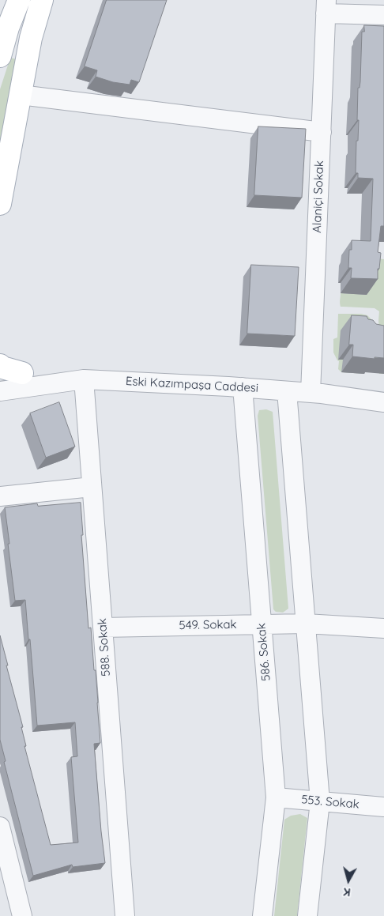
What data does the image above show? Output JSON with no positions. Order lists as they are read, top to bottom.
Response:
{
  "streets": {
    "street": [
      "Alaniçi Sokak",
      "Eski Kazımpaşa Caddesi",
      "549. Sokak",
      "588. Sokak",
      "586. Sokak",
      "553. Sokak"
    ]
  },
  "crossings": [
    ["Alaniçi Sokak", "Eski Kazımpaşa Caddesi"],
    ["Eski Kazımpaşa Caddesi", "588. Sokak"],
    ["Eski Kazımpaşa Caddesi", "586. Sokak"],
    ["549. Sokak", "588. Sokak"],
    ["549. Sokak", "586. Sokak"],
    ["586. Sokak", "553. Sokak"]
  ],
  "north": "bottom"
}
